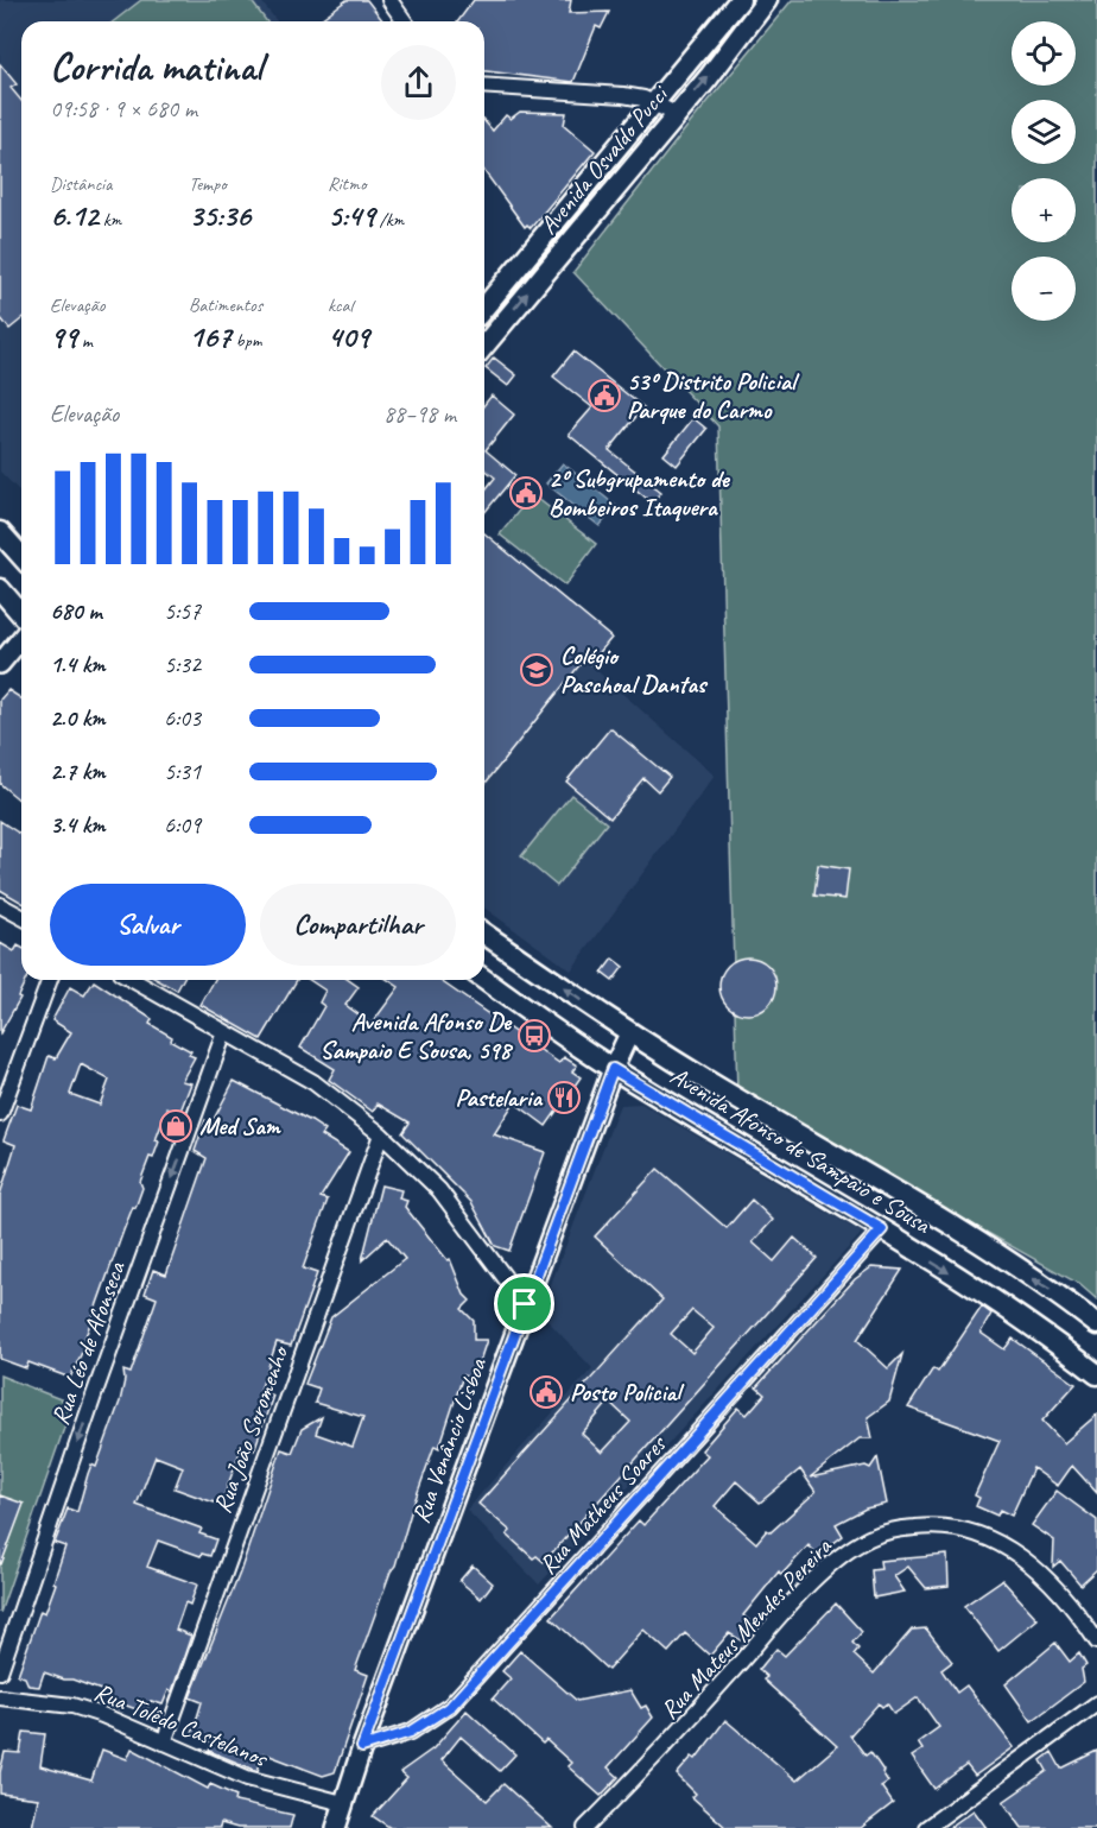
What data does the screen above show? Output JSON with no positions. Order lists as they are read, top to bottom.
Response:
{
  "streets": {
    "main road": ["Avenida Osvaldo Pucci", "Avenida Afonso de Sampaio e Sousa"],
    "street": [
      "Rua Léo de Afonseca",
      "Rua João Soromenho",
      "Rua Venâncio Lisboa",
      "Rua Matheus Soares",
      "Rua Mateus Mendes Pereira",
      "Rua Tolêdo Castelanos"
    ]
  },
  "crossings": [
    ["Avenida Afonso de Sampaio e Sousa", "Rua Venâncio Lisboa"],
    ["Avenida Afonso de Sampaio e Sousa", "Rua Matheus Soares"],
    ["Rua João Soromenho", "Rua Tolêdo Castelanos"],
    ["Rua Venâncio Lisboa", "Rua Matheus Soares"],
    ["Rua Venâncio Lisboa", "Rua Tolêdo Castelanos"]
  ],
  "one_way": ["Rua Léo de Afonseca"],
  "places": {
    "public building": ["53º Distrito Policial Parque do Carmo", "2º Subgrupamento de Bombeiros Itaquera", "Posto Policial"],
    "school or university": ["Colégio Paschoal Dantas"],
    "bus stop": ["Avenida Afonso De Sampaio E Sousa, 598"],
    "restaurant": ["Pastelaria"],
    "shop": ["Med Sam"]
  },
  "page": {
    "map_buttons": ["+", "−"],
    "heading": ["Corrida matinal", "09:58 · 9 × 680 m"],
    "stats": [
      ["Distância", "6.12 km"],
      ["Tempo", "35:36"],
      ["Ritmo", "5:49 /km"],
      ["Elevação", "99 m"],
      ["Batimentos", "167 bpm"],
      ["kcal", "409"]
    ],
    "chart": ["Elevação", "88–98 m"],
    "list": [
      {
        "name": "680 m",
        "note": "5:57"
      },
      {
        "name": "1.4 km",
        "note": "5:32"
      },
      {
        "name": "2.0 km",
        "note": "6:03"
      },
      {
        "name": "2.7 km",
        "note": "5:31"
      },
      {
        "name": "3.4 km",
        "note": "6:09"
      }
    ],
    "buttons": ["Salvar", "Compartilhar"]
  }
}
